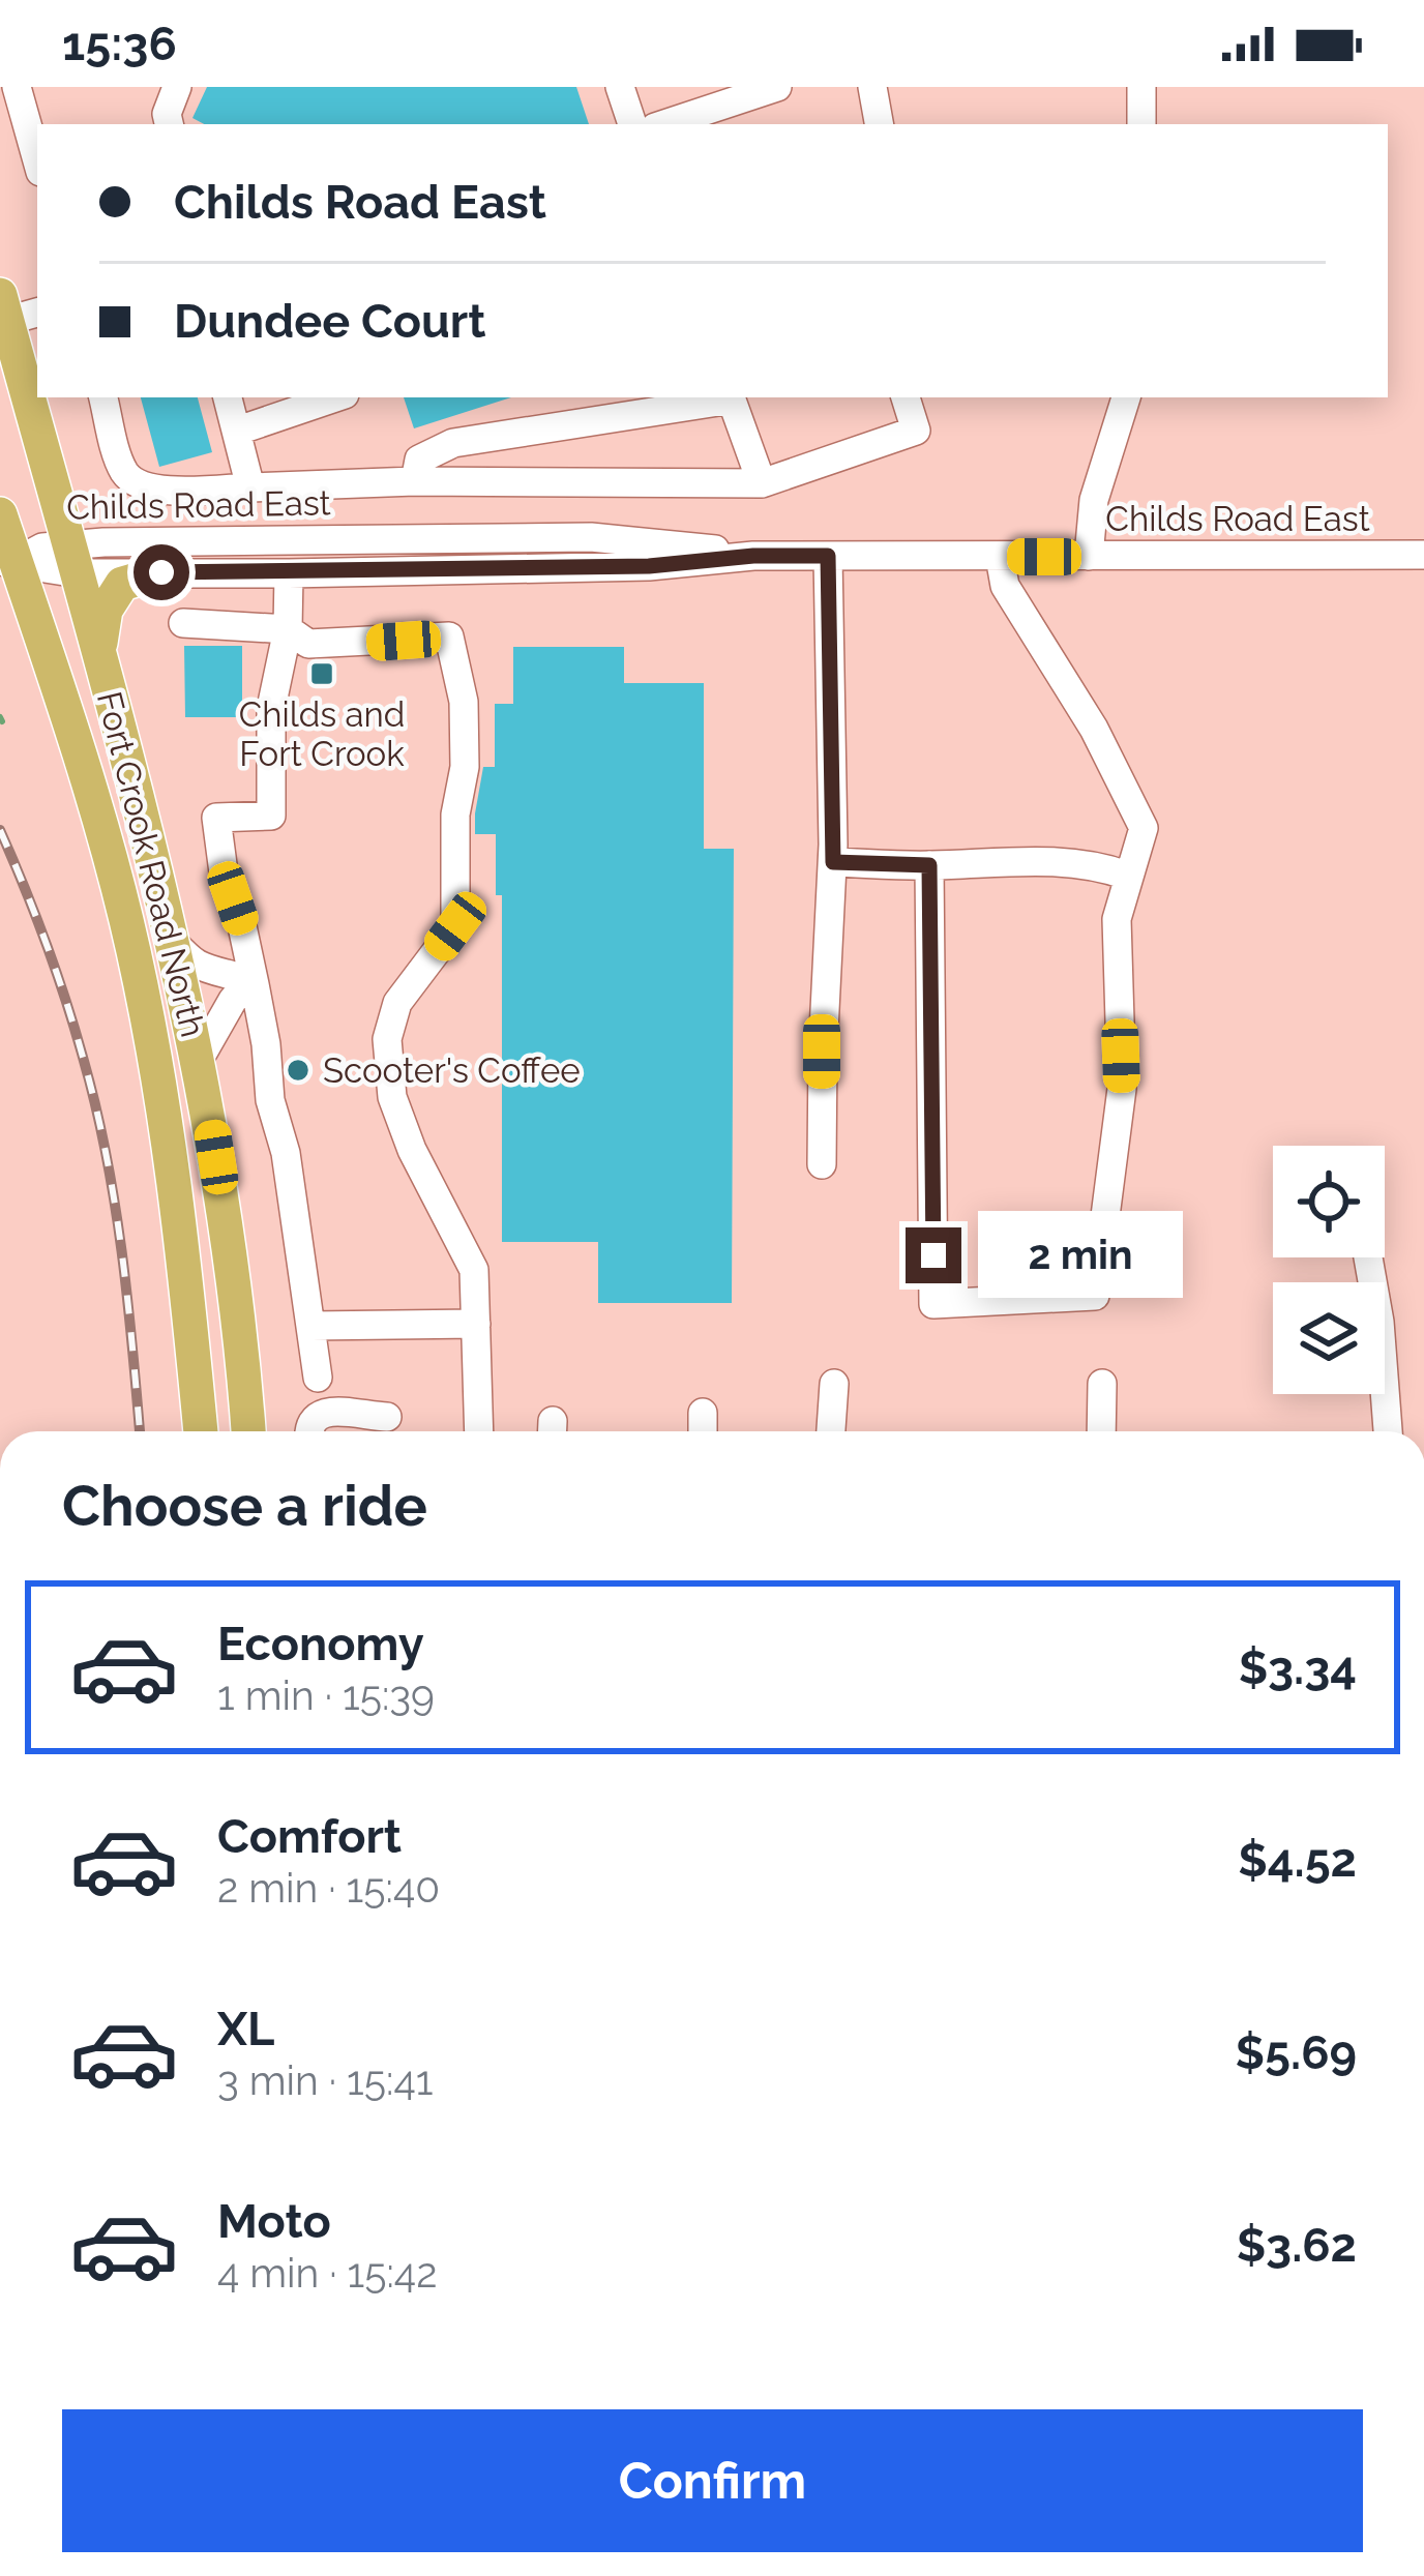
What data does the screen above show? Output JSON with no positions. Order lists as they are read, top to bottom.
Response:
{
  "streets": {
    "main road": ["Fort Crook Road North"],
    "street": ["Childs Road East"]
  },
  "crossings": [
    ["Childs Road East", "Fort Crook Road North"]
  ],
  "places": {
    "transit": ["Childs and Fort Crook"],
    "other": ["Scooter's Coffee"]
  },
  "page": {
    "status": "15:36",
    "banner": ["Childs Road East", "Dundee Court"],
    "bubble": "2 min",
    "heading": "Choose a ride",
    "list": [
      {
        "name": "Economy",
        "note": "1 min · 15:39",
        "value": "$3.34"
      },
      {
        "name": "Comfort",
        "note": "2 min · 15:40",
        "value": "$4.52"
      },
      {
        "name": "XL",
        "note": "3 min · 15:41",
        "value": "$5.69"
      },
      {
        "name": "Moto",
        "note": "4 min · 15:42",
        "value": "$3.62"
      }
    ],
    "buttons": "Confirm"
  }
}
